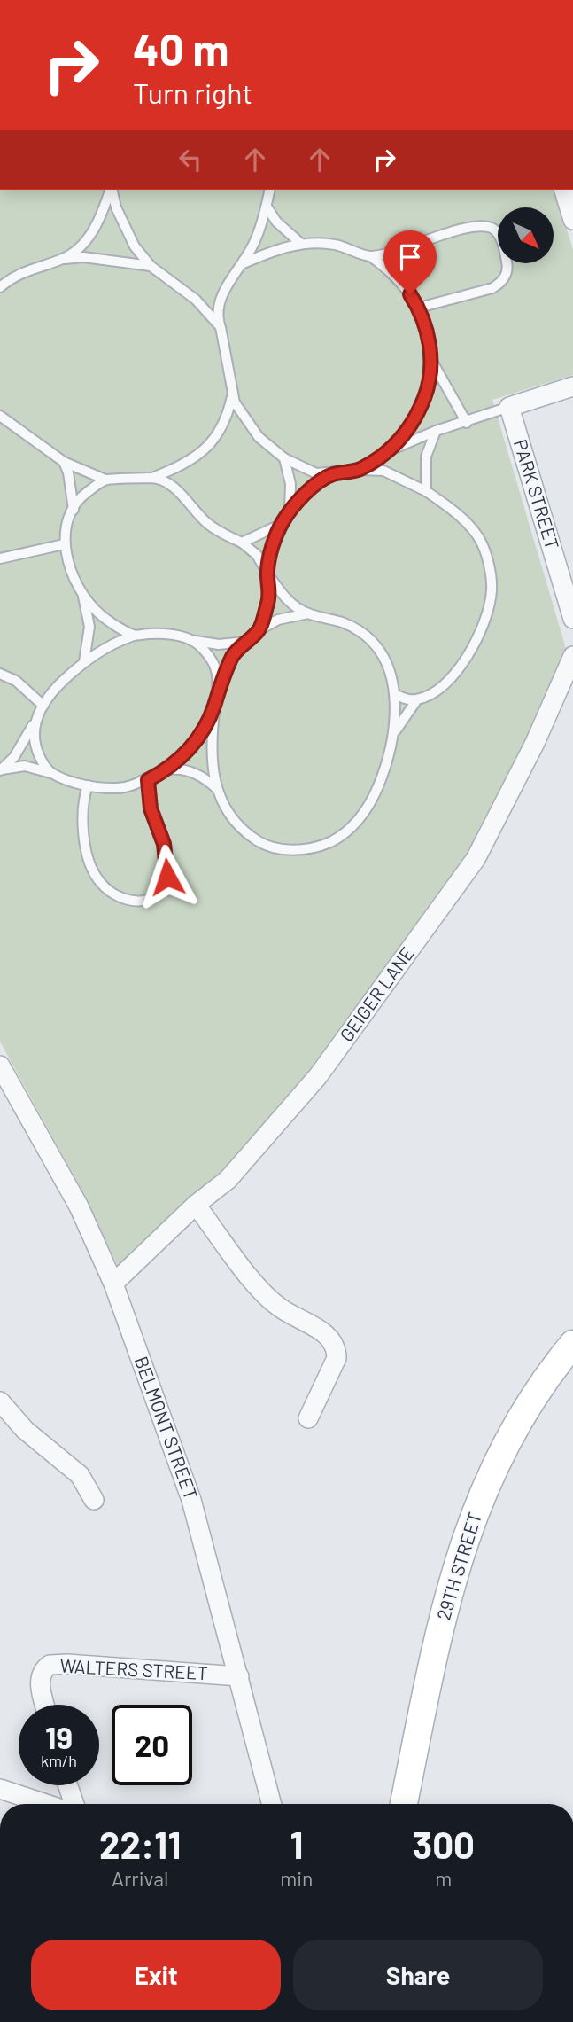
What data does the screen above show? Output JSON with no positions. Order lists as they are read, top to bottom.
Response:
{
  "streets": {
    "street": [
      "PARK STREET",
      "GEIGER LANE",
      "BELMONT STREET",
      "29TH STREET",
      "WALTERS STREET"
    ]
  },
  "crossings": [
    ["GEIGER LANE", "BELMONT STREET"],
    ["BELMONT STREET", "WALTERS STREET"]
  ],
  "north": "bottom right",
  "page": {
    "turn": ["40 m", "Turn right"],
    "speed": "19 km/h",
    "limit": "20",
    "eta": [
      "22:11",
      "Arrival",
      "1",
      "min",
      "300",
      "m"
    ],
    "buttons": ["Exit", "Share"]
  }
}
